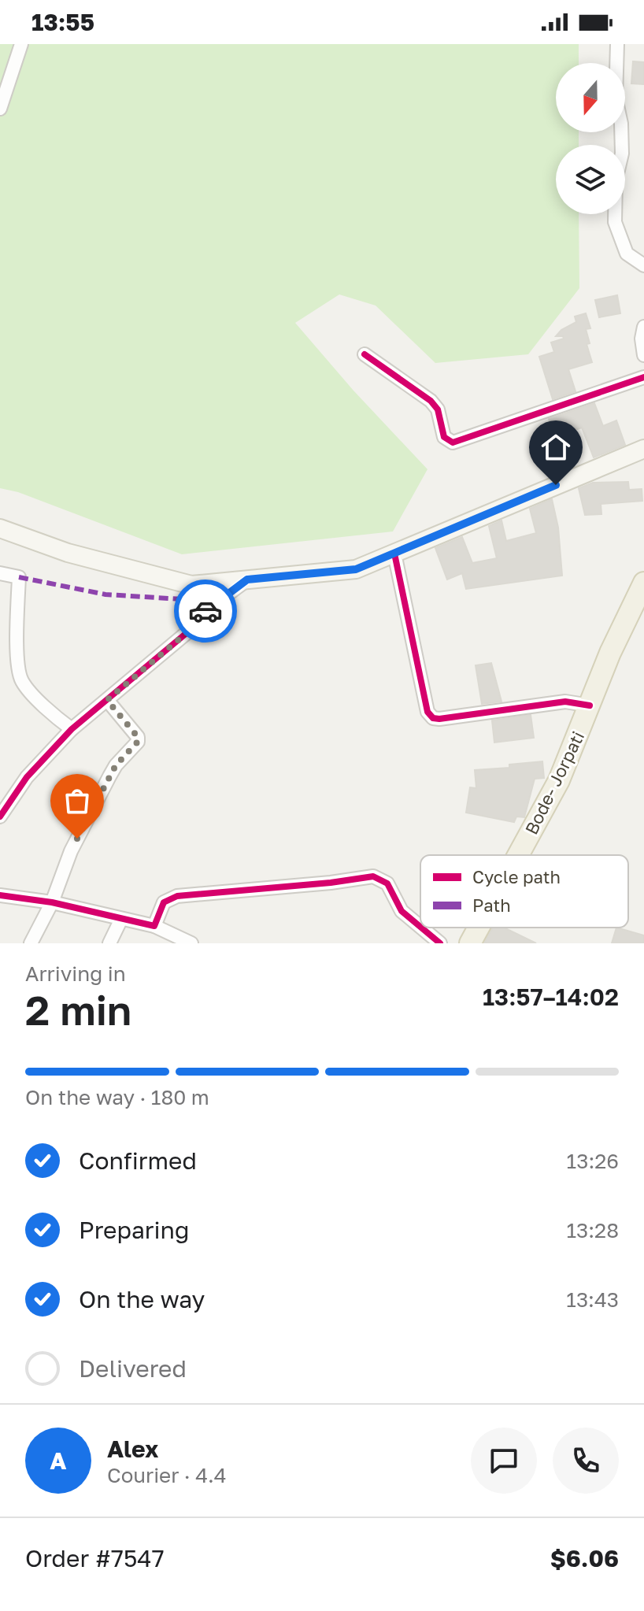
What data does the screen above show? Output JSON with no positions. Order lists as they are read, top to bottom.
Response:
{
  "streets": {
    "main road": ["Bode- Jorpati"]
  },
  "legend": ["Cycle path", "Path"],
  "north": "bottom",
  "page": {
    "status": "13:55",
    "heading": ["2 min", "Arriving in", "13:57–14:02"],
    "panel": [
      "Alex",
      "Courier · 4.4",
      "Order #7547",
      "$6.06"
    ],
    "bar": "On the way · 180 m",
    "list": [
      ["Confirmed", "13:26"],
      ["Preparing", "13:28"],
      ["On the way", "13:43"],
      "Delivered"
    ],
    "round": "A"
  }
}
